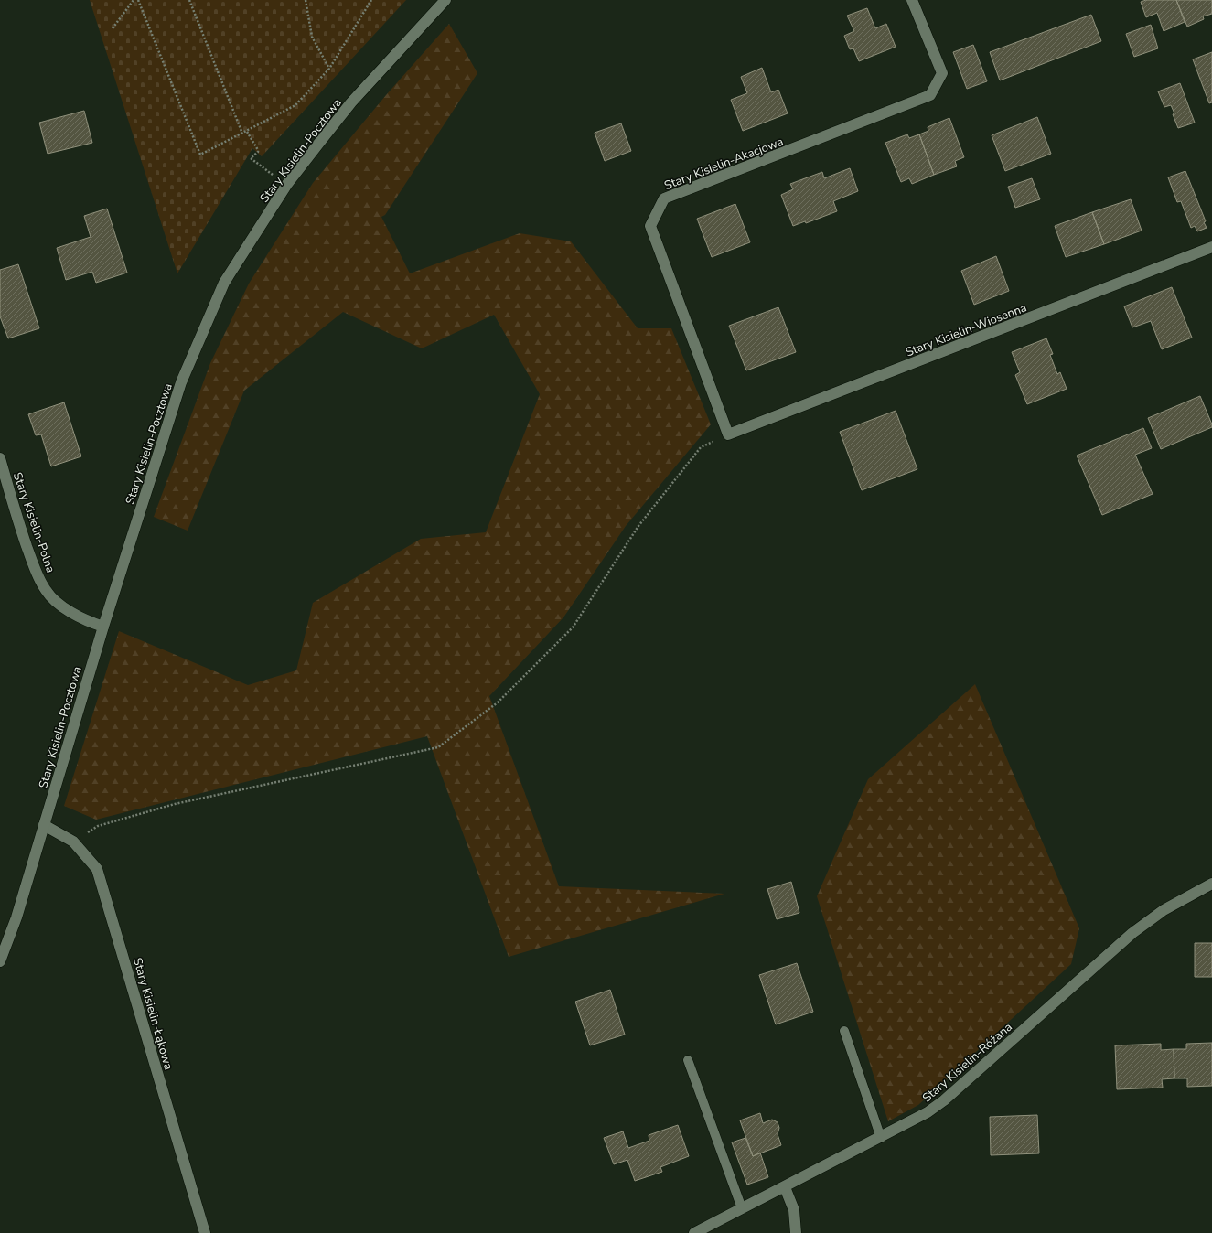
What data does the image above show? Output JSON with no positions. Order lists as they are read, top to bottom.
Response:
{
  "streets": {
    "street": [
      "Stary Kisielin-Pocztowa",
      "Stary Kisielin-Akacjowa",
      "Stary Kisielin-Wiosenna",
      "Stary Kisielin-Polna",
      "Stary Kisielin-Łąkowa",
      "Stary Kisielin-Różana"
    ]
  },
  "crossings": [
    ["Stary Kisielin-Pocztowa", "Stary Kisielin-Polna"],
    ["Stary Kisielin-Pocztowa", "Stary Kisielin-Łąkowa"],
    ["Stary Kisielin-Akacjowa", "Stary Kisielin-Wiosenna"]
  ]
}
